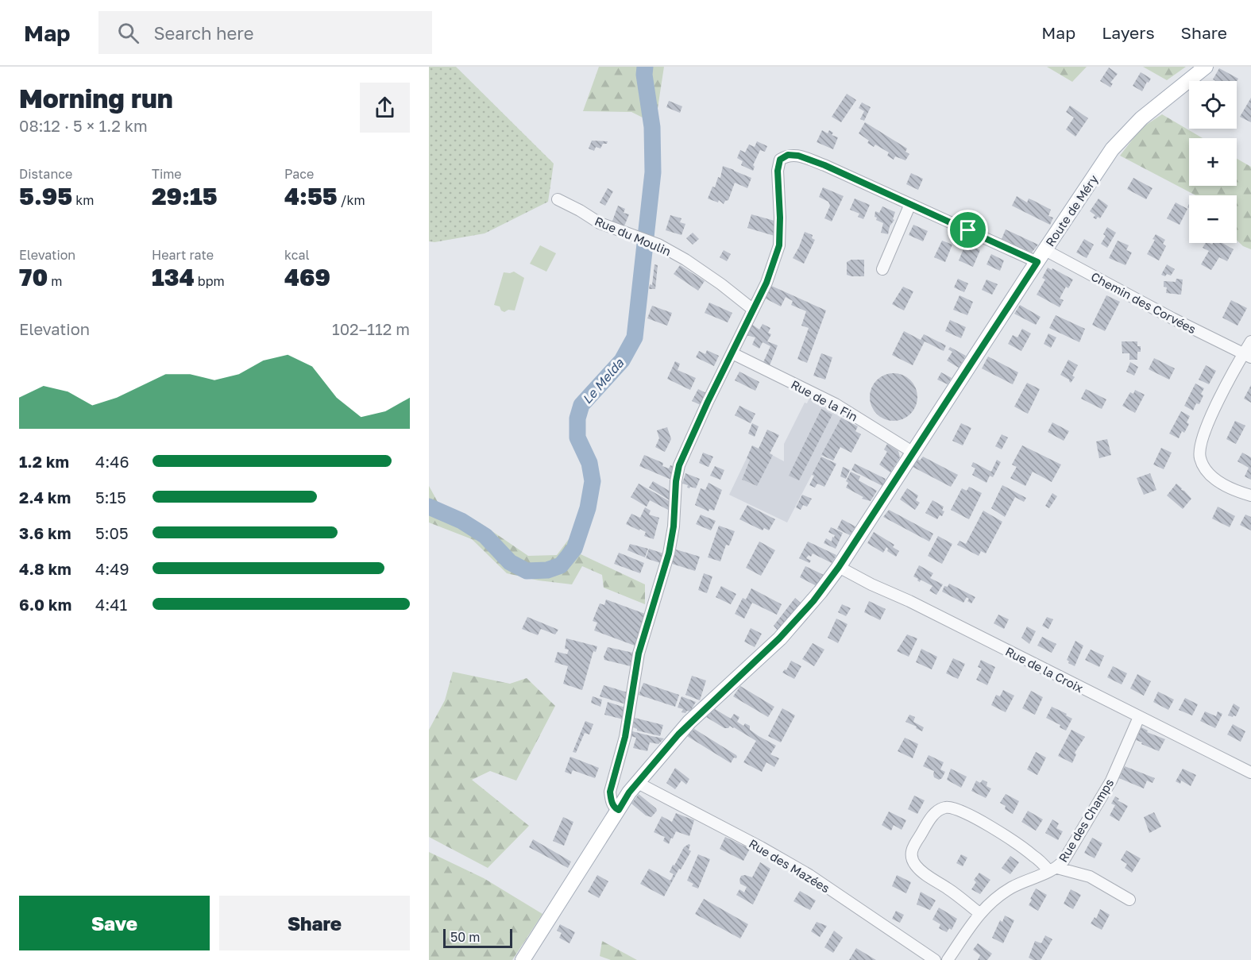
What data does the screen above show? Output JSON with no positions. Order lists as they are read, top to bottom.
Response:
{
  "streets": {
    "main road": ["Route de Méry"],
    "street": [
      "Rue du Moulin",
      "Chemin des Corvées",
      "Rue de la Fin",
      "Rue de la Croix",
      "Rue des Champs",
      "Rue des Mazées"
    ]
  },
  "crossings": [
    ["Route de Méry", "Chemin des Corvées"],
    ["Route de Méry", "Rue de la Fin"],
    ["Route de Méry", "Rue de la Croix"],
    ["Route de Méry", "Rue des Mazées"],
    ["Rue du Moulin", "Chemin des Corvées"],
    ["Rue de la Croix", "Rue des Champs"]
  ],
  "water": ["Le Melda"],
  "scale_bar": "50 m",
  "page": {
    "header": "Map",
    "search": "Search here",
    "nav": ["Map", "Layers", "Share"],
    "heading": ["Morning run", "08:12 · 5 × 1.2 km"],
    "map_buttons": ["+", "−"],
    "stats": [
      ["Distance", "5.95 km"],
      ["Time", "29:15"],
      ["Pace", "4:55 /km"],
      ["Elevation", "70 m"],
      ["Heart rate", "134 bpm"],
      ["kcal", "469"]
    ],
    "chart": ["Elevation", "102–112 m"],
    "list": [
      {
        "name": "1.2 km",
        "note": "4:46"
      },
      {
        "name": "2.4 km",
        "note": "5:15"
      },
      {
        "name": "3.6 km",
        "note": "5:05"
      },
      {
        "name": "4.8 km",
        "note": "4:49"
      },
      {
        "name": "6.0 km",
        "note": "4:41"
      }
    ],
    "buttons": ["Save", "Share"],
    "scale": "50 m"
  }
}
